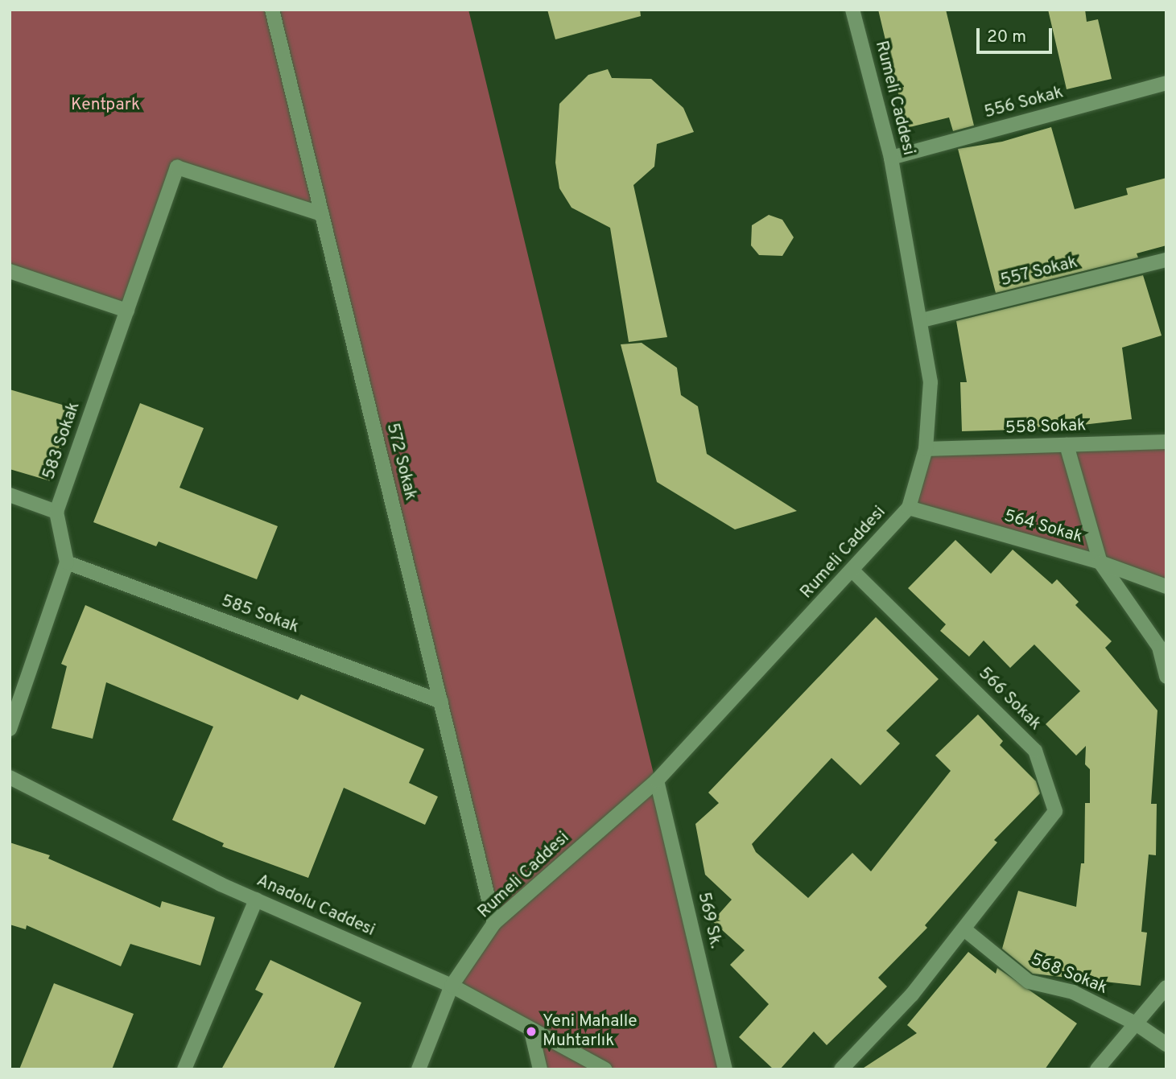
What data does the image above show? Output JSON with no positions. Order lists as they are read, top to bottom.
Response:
{
  "streets": {
    "street": [
      "Rumeli Caddesi",
      "556 Sokak",
      "557 Sokak",
      "558 Sokak",
      "583 Sokak",
      "572 Sokak",
      "564 Sokak",
      "585 Sokak",
      "566 Sokak",
      "Anadolu Caddesi",
      "569 Sk.",
      "568 Sokak"
    ]
  },
  "crossings": [
    ["Rumeli Caddesi", "556 Sokak"],
    ["Rumeli Caddesi", "557 Sokak"],
    ["Rumeli Caddesi", "558 Sokak"],
    ["Rumeli Caddesi", "572 Sokak"],
    ["Rumeli Caddesi", "564 Sokak"],
    ["Rumeli Caddesi", "566 Sokak"],
    ["Rumeli Caddesi", "Anadolu Caddesi"],
    ["Rumeli Caddesi", "569 Sk."],
    ["583 Sokak", "572 Sokak"],
    ["572 Sokak", "585 Sokak"],
    ["566 Sokak", "568 Sokak"]
  ],
  "parks": ["Kentpark"],
  "places": ["Yeni Mahalle Muhtarlık"],
  "scale_bar": "20 m"
}
